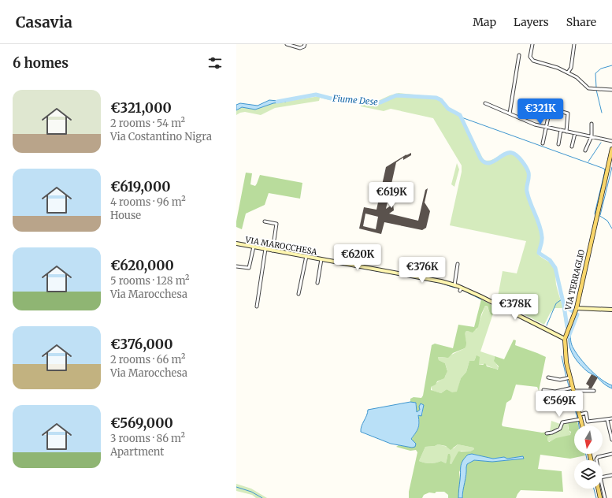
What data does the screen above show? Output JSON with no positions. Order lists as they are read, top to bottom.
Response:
{
  "streets": {
    "main road": ["VIA TERRAGLIO"],
    "street": ["VIA MAROCCHESA"]
  },
  "crossings": [
    ["VIA MAROCCHESA", "VIA TERRAGLIO"]
  ],
  "water": ["Fiume Dese"],
  "north": "bottom",
  "page": {
    "header": "Casavia",
    "nav": ["Map", "Layers", "Share"],
    "heading": "6 homes",
    "list": [
      {
        "name": "€321,000",
        "note": "2 rooms · 54 m² · Via Costantino Nigra"
      },
      {
        "name": "€619,000",
        "note": "4 rooms · 96 m² · House"
      },
      {
        "name": "€620,000",
        "note": "5 rooms · 128 m² · Via Marocchesa"
      },
      {
        "name": "€376,000",
        "note": "2 rooms · 66 m² · Via Marocchesa"
      },
      {
        "name": "€569,000",
        "note": "3 rooms · 86 m² · Apartment"
      }
    ],
    "price": [
      "€321K",
      "€619K",
      "€620K",
      "€376K",
      "€378K",
      "€569K"
    ]
  }
}
